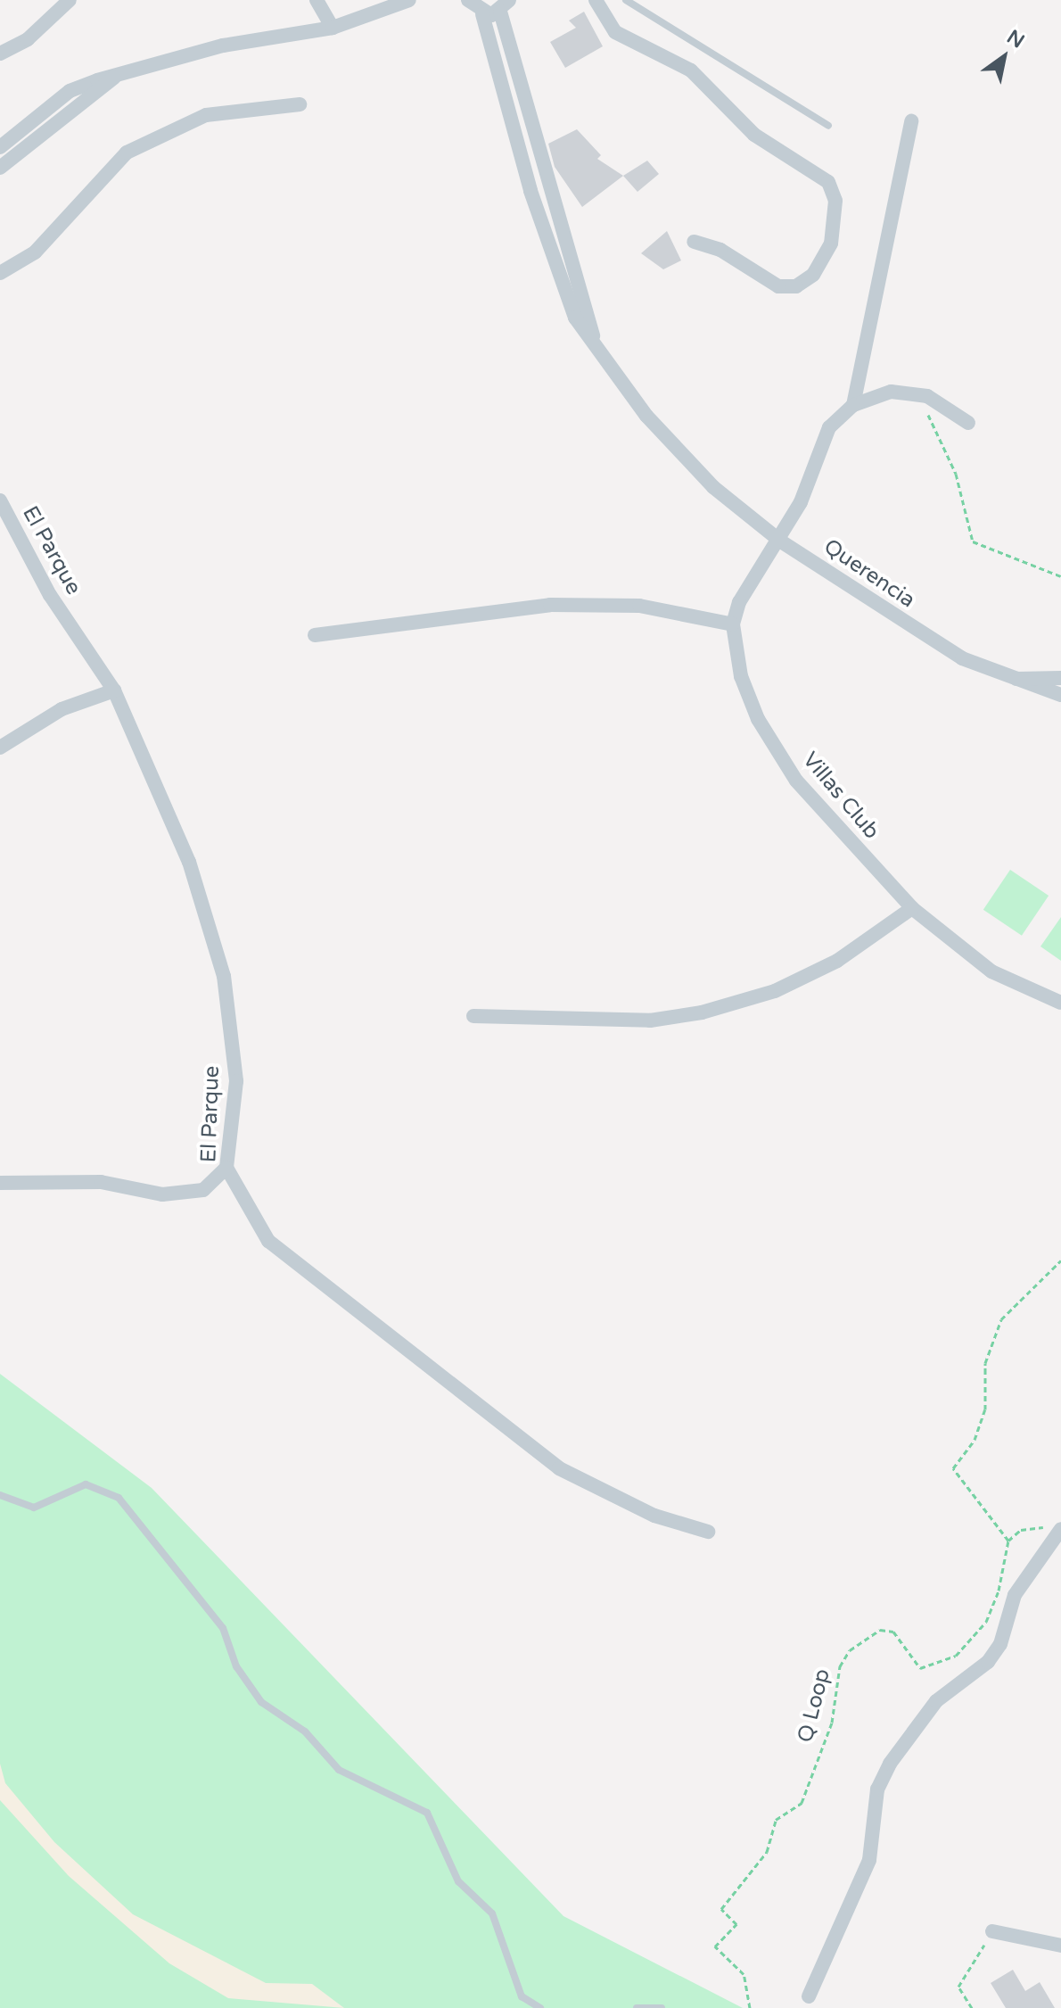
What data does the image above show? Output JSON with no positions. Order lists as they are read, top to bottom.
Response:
{
  "streets": {
    "street": ["El Parque", "Querencia", "Villas Club"],
    "path": ["Q Loop"]
  },
  "crossings": [
    ["Querencia", "Villas Club"]
  ],
  "north": "top right"
}
